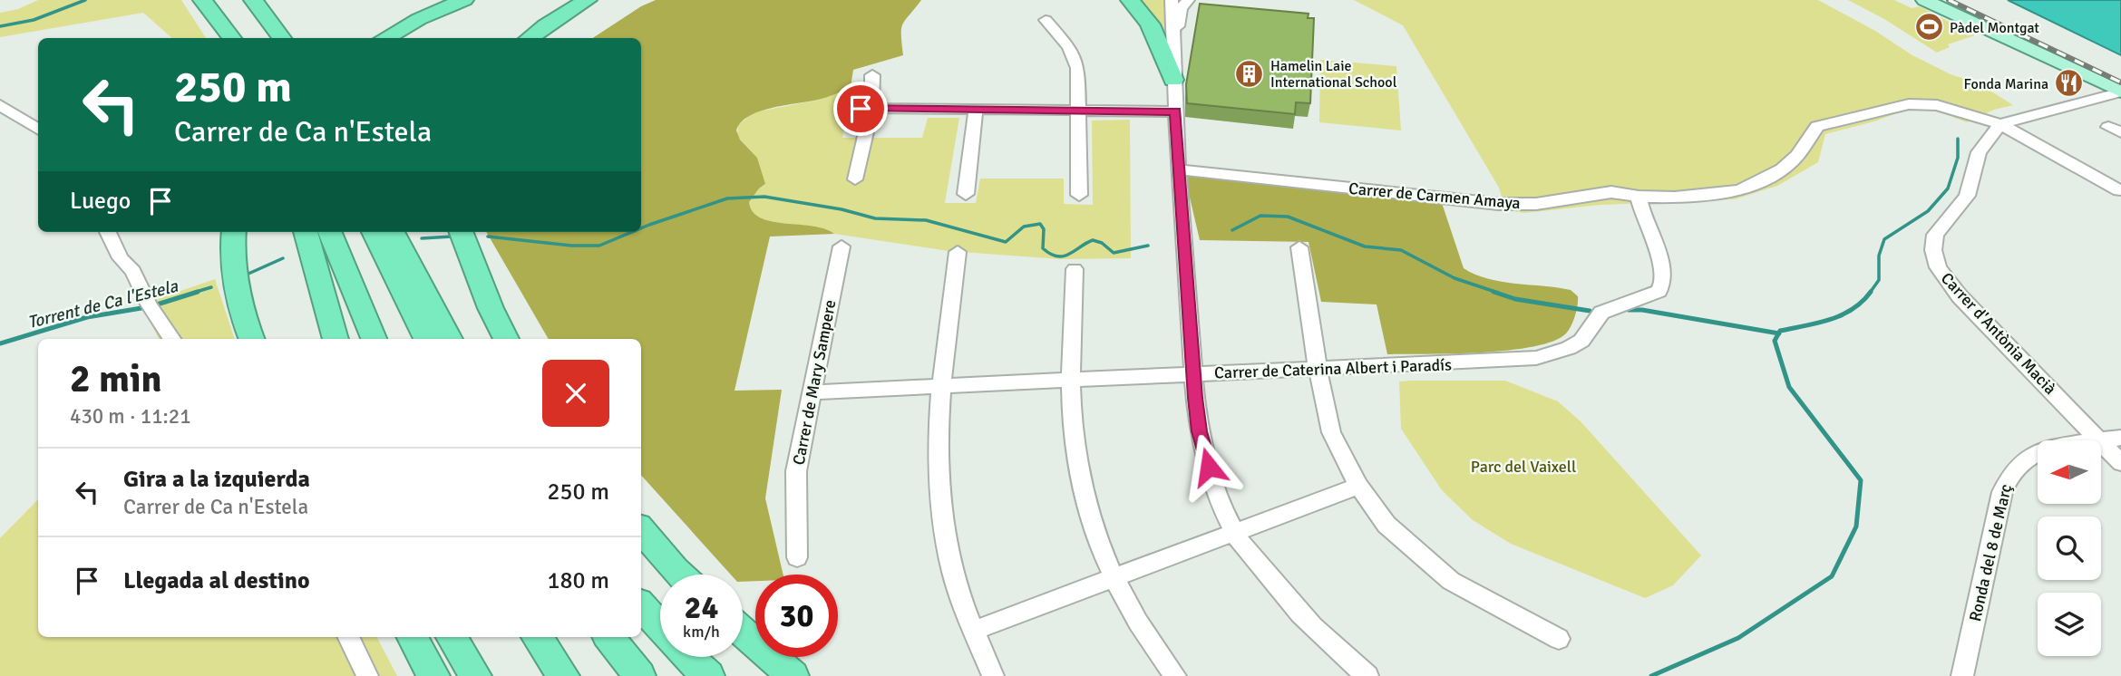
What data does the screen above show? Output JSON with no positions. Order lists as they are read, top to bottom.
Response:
{
  "streets": {
    "street": [
      "Carrer de Carmen Amaya",
      "Carrer d'Antònia Macià",
      "Carrer de Caterina Albert i Paradís",
      "Carrer de Mary Sampere",
      "Ronda del 8 de Març"
    ]
  },
  "crossings": [
    ["Carrer de Carmen Amaya", "Carrer d'Antònia Macià"],
    ["Carrer de Carmen Amaya", "Carrer de Caterina Albert i Paradís"],
    ["Carrer d'Antònia Macià", "Ronda del 8 de Març"],
    ["Carrer de Caterina Albert i Paradís", "Carrer de Mary Sampere"]
  ],
  "water": ["Torrent de Ca l'Estela"],
  "parks": ["Parc del Vaixell"],
  "places": {
    "sports": ["Pàdel Montgat"],
    "building": ["Hamelin Laie International School"],
    "restaurant": ["Fonda Marina"]
  },
  "north": "left",
  "page": {
    "turn": ["250 m", "Carrer de Ca n'Estela"],
    "then": "Luego",
    "heading": ["2 min", "430 m · 11:21"],
    "list": [
      {
        "name": "Gira a la izquierda",
        "note": "Carrer de Ca n'Estela",
        "value": "250 m"
      },
      {
        "name": "Llegada al destino",
        "value": "180 m"
      }
    ],
    "speed": "24 km/h",
    "limit": "30"
  }
}
